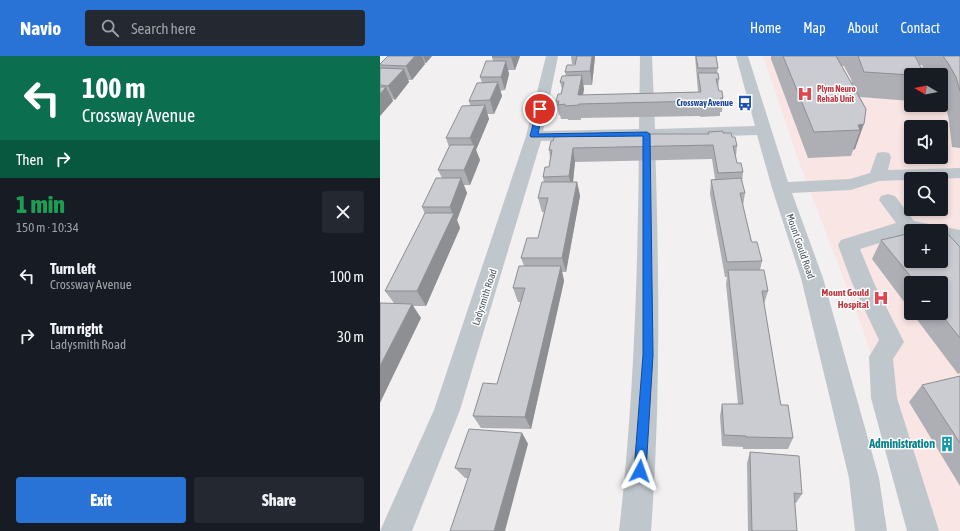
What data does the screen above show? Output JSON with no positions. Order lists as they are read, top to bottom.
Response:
{
  "streets": {
    "street": ["Mount Gould Road", "Ladysmith Road"]
  },
  "places": {
    "hospital": ["Plym Neuro Rehab Unit", "Mount Gould Hospital"],
    "bus stop": ["Crossway Avenue"],
    "building": ["Administration"]
  },
  "north": "left",
  "page": {
    "header": "Navio",
    "search": "Search here",
    "nav": [
      "Home",
      "Map",
      "About",
      "Contact"
    ],
    "turn": ["100 m", "Crossway Avenue"],
    "map_buttons": ["+", "−"],
    "then": "Then",
    "heading": ["1 min", "150 m · 10:34"],
    "list": [
      {
        "name": "Turn left",
        "note": "Crossway Avenue",
        "value": "100 m"
      },
      {
        "name": "Turn right",
        "note": "Ladysmith Road",
        "value": "30 m"
      }
    ],
    "buttons": ["Exit", "Share"]
  }
}
